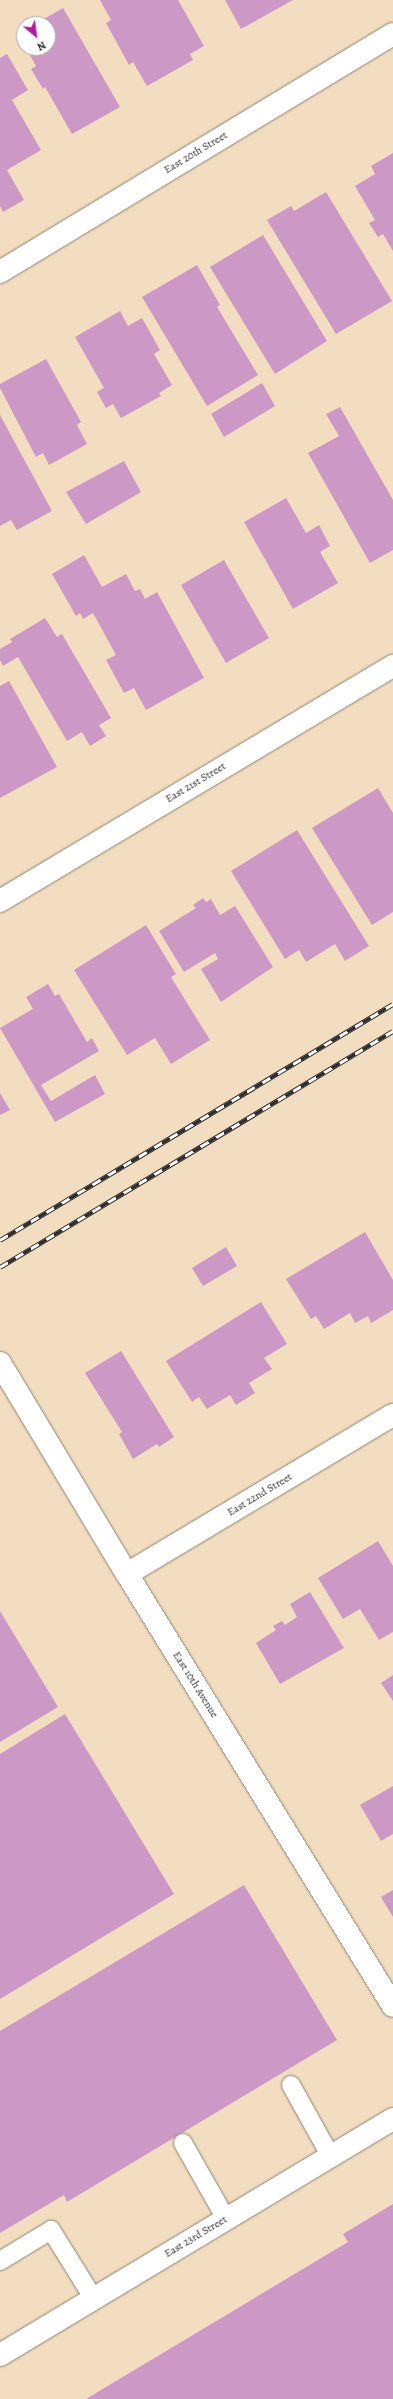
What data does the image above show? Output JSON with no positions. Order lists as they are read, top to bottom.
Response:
{
  "streets": {
    "street": [
      "East 20th Street",
      "East 21st Street",
      "East 22nd Street",
      "East 10th Avenue",
      "East 23rd Street"
    ]
  },
  "crossings": [
    ["East 22nd Street", "East 10th Avenue"]
  ],
  "north": "bottom right"
}
